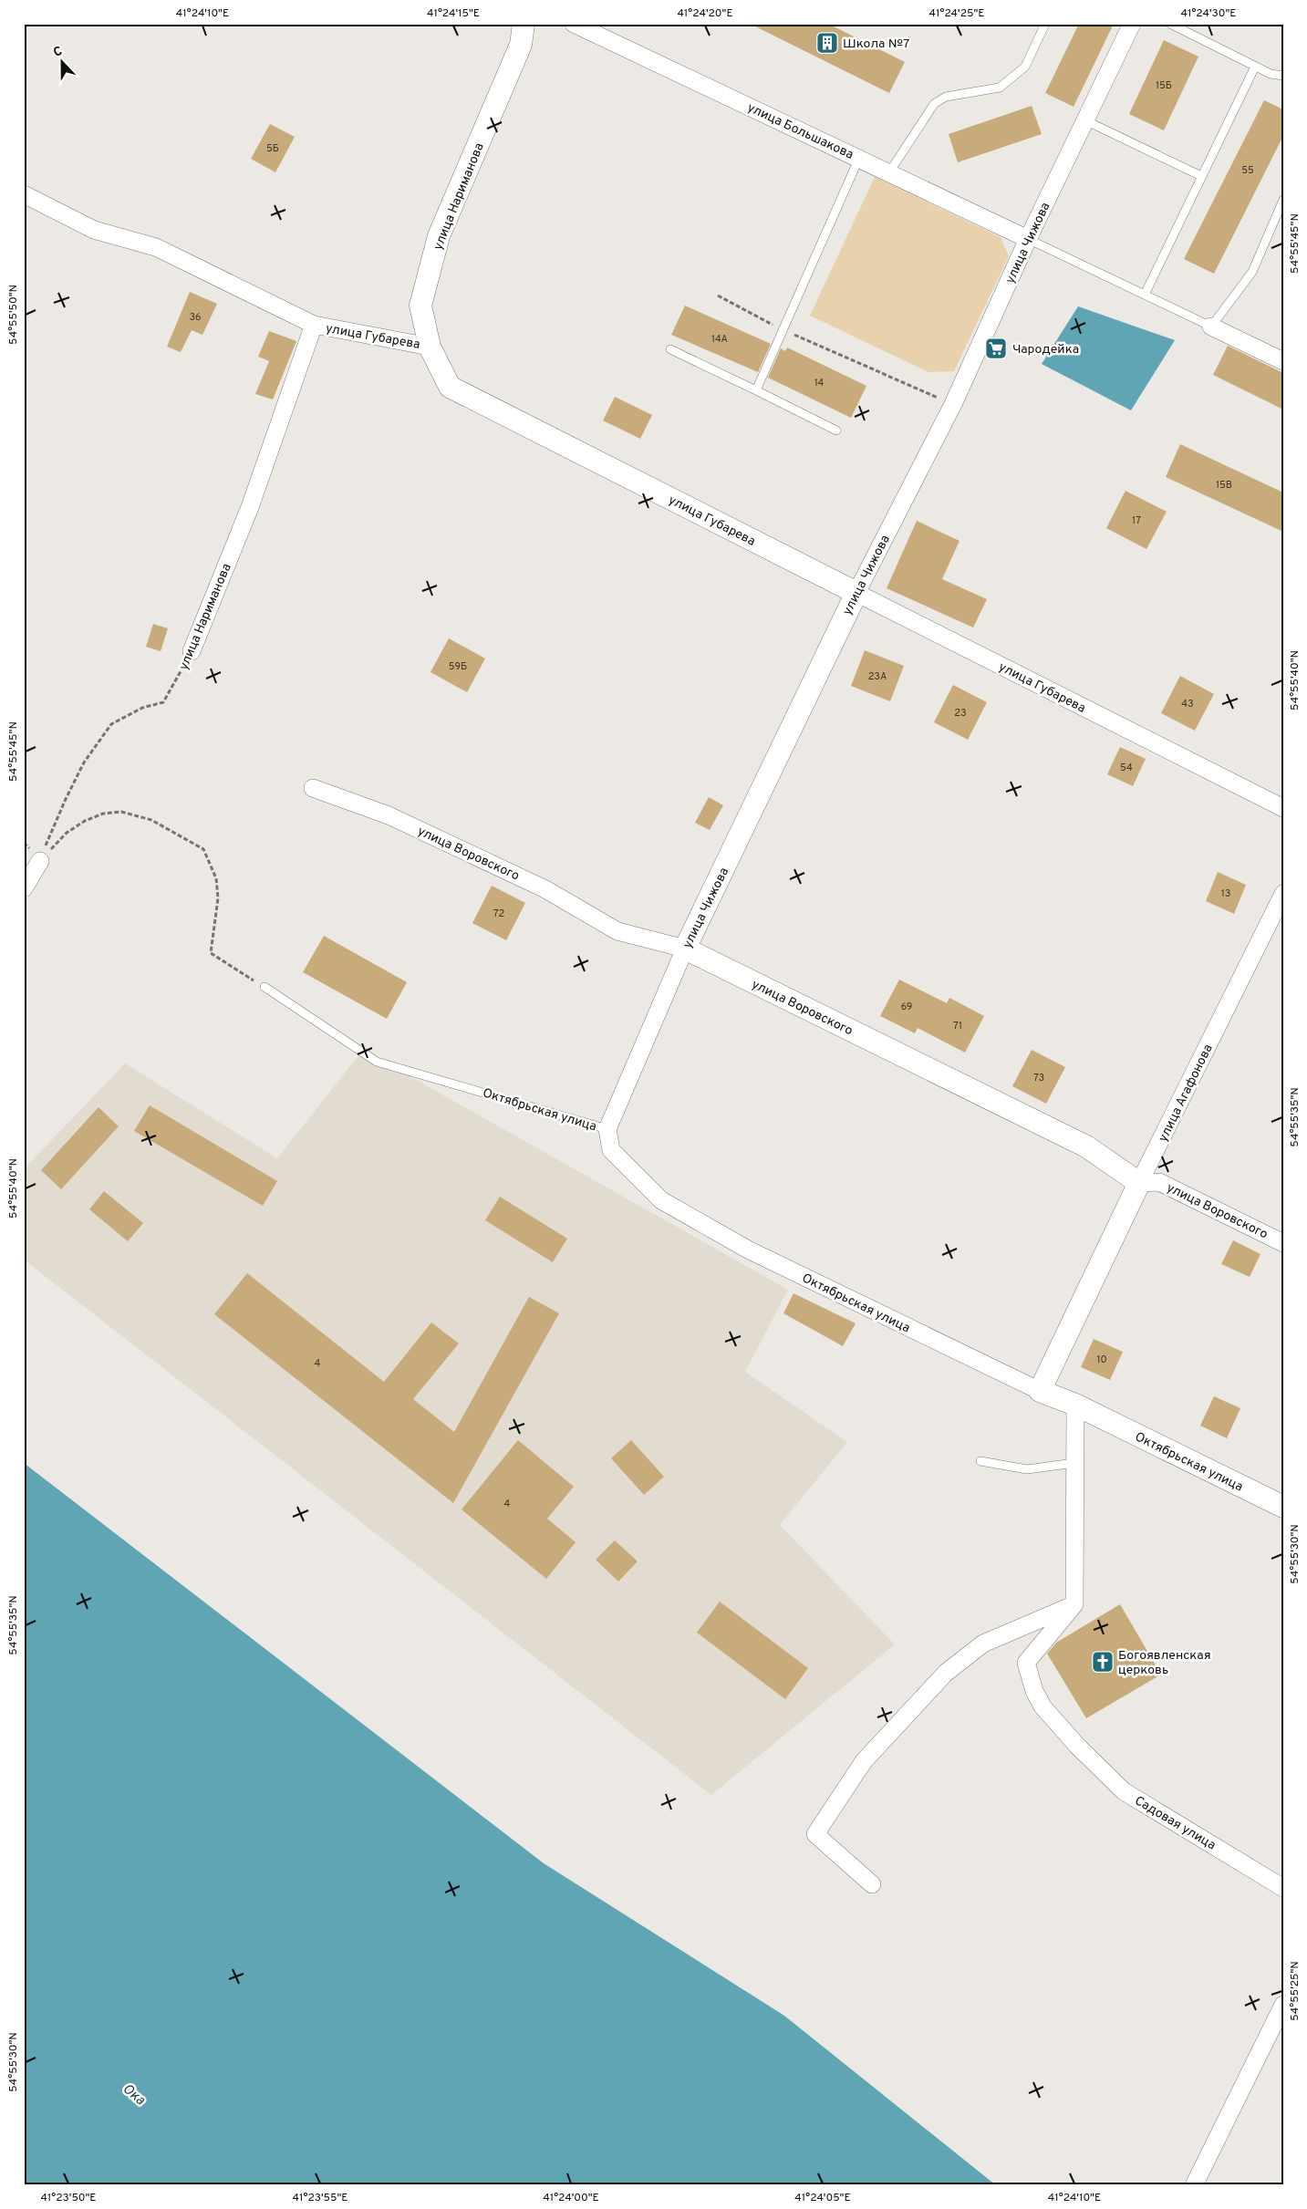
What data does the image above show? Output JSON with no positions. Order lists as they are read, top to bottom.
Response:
{
  "streets": {
    "street": [
      "улица Большакова",
      "улица Нариманова",
      "улица Чижова",
      "улица Губарева",
      "улица Воровского",
      "улица Агафонова",
      "Октябрьская улица",
      "Садовая улица"
    ]
  },
  "crossings": [
    ["улица Большакова", "улица Чижова"],
    ["улица Нариманова", "улица Губарева"],
    ["улица Чижова", "улица Губарева"],
    ["улица Чижова", "улица Воровского"],
    ["улица Чижова", "Октябрьская улица"],
    ["улица Воровского", "улица Агафонова"],
    ["улица Агафонова", "Октябрьская улица"]
  ],
  "water": ["Ока"],
  "places": {
    "building": ["Школа №7"],
    "supermarket": ["Чародейка"],
    "church": ["Богоявленская церковь"]
  },
  "house_numbers": [
    "15Б",
    "5Б",
    "55",
    "36",
    "14А",
    "14",
    "15В",
    "17",
    "59Б",
    "23А",
    "43",
    "23",
    "54",
    "13",
    "72",
    "69",
    "71",
    "73",
    "10",
    "4",
    "4"
  ],
  "north": "top",
  "coordinates": [
    "41°24'10\"E",
    "41°24'15\"E",
    "41°24'20\"E",
    "41°24'25\"E",
    "41°24'30\"E",
    "54°55'45\"N",
    "54°55'50\"N",
    "54°55'40\"N",
    "54°55'35\"N",
    "54°55'30\"N",
    "54°55'25\"N",
    "41°23'50\"E",
    "41°23'55\"E",
    "41°24'00\"E",
    "41°24'05\"E"
  ]
}
